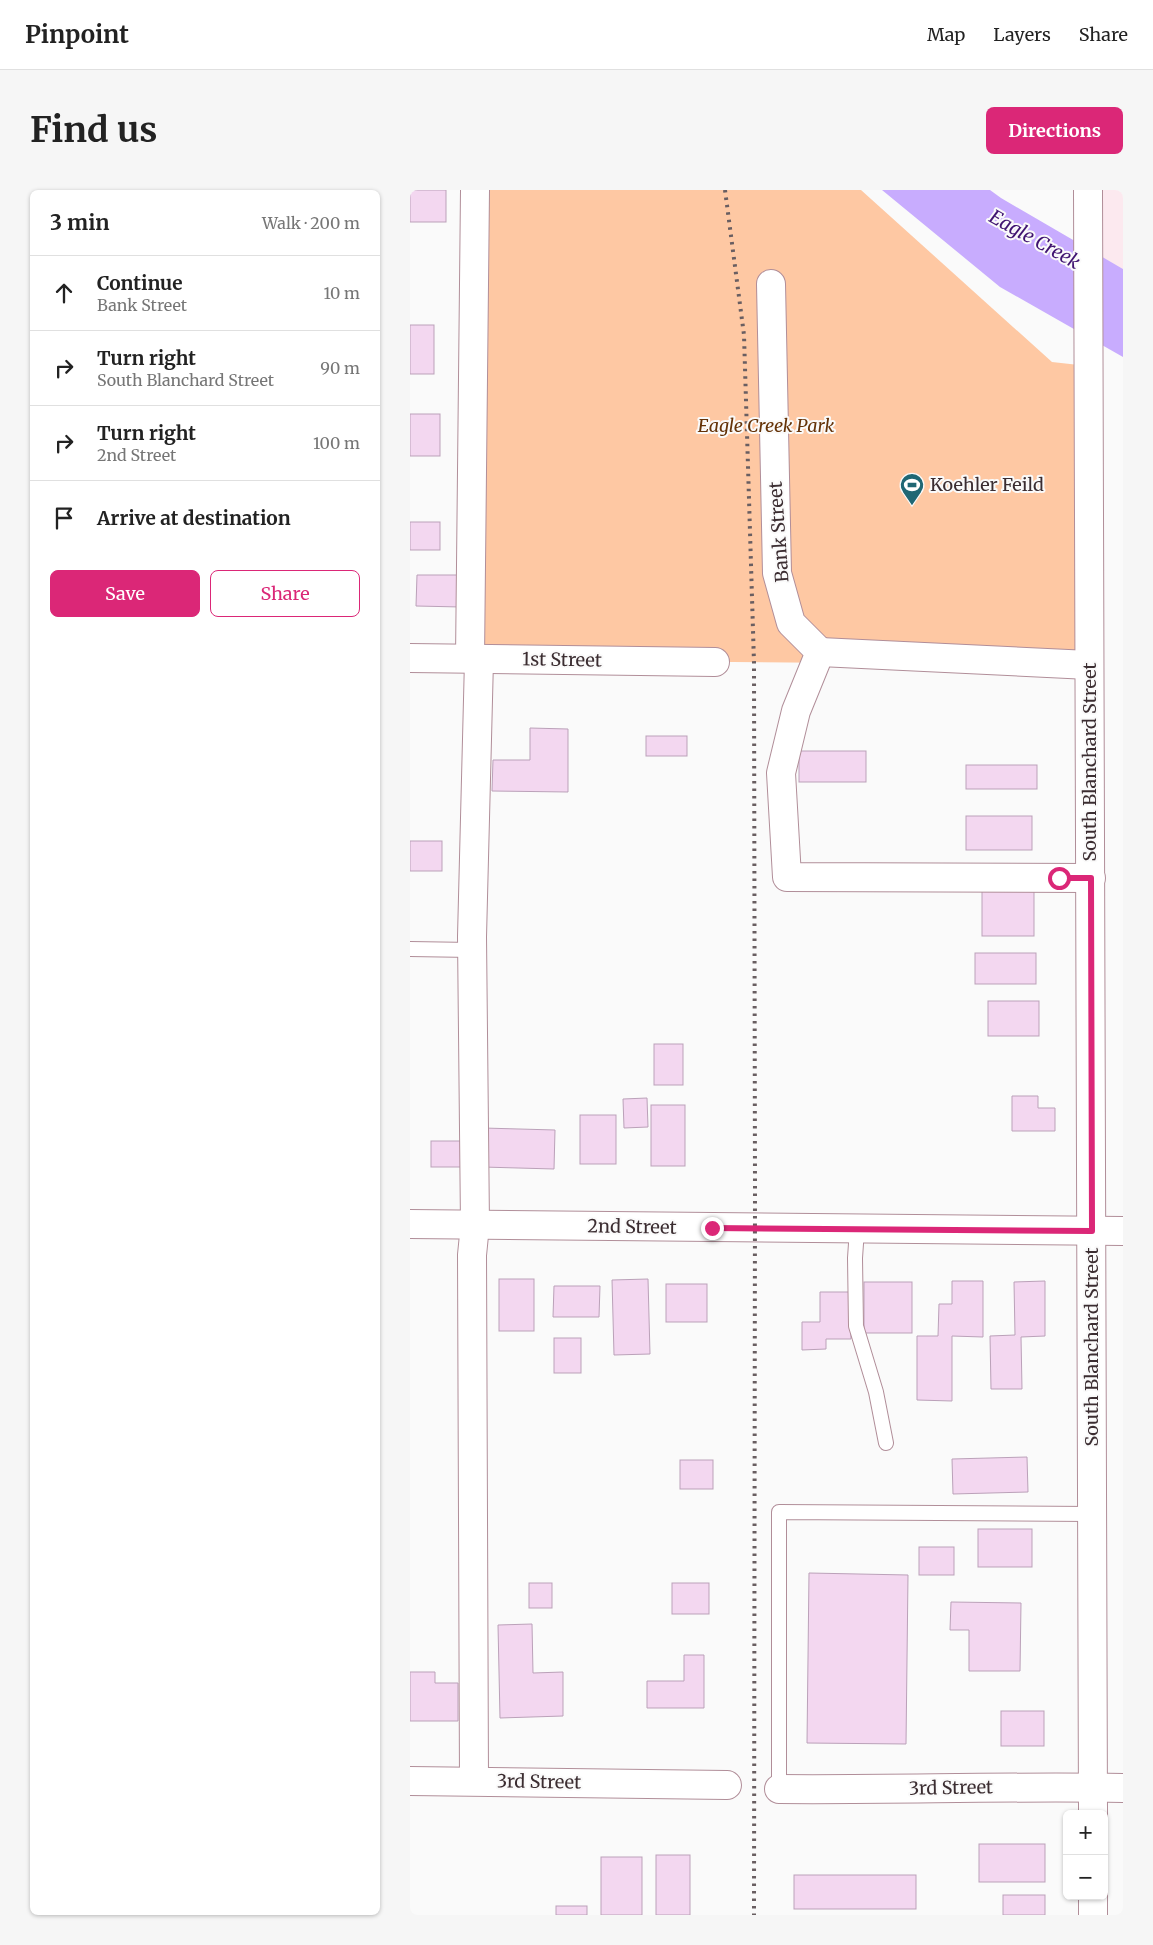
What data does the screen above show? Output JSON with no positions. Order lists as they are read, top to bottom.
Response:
{
  "streets": {
    "street": [
      "Bank Street",
      "1st Street",
      "South Blanchard Street",
      "2nd Street",
      "3rd Street"
    ]
  },
  "crossings": [
    ["South Blanchard Street", "2nd Street"],
    ["South Blanchard Street", "3rd Street"]
  ],
  "water": ["Eagle Creek"],
  "parks": ["Eagle Creek Park"],
  "places": {
    "sports": ["Koehler Feild"]
  },
  "page": {
    "header": "Pinpoint",
    "nav": ["Map", "Layers", "Share"],
    "buttons": [
      "Directions",
      ["Save", "Share"]
    ],
    "title": "Find us",
    "heading": ["3 min", "Walk · 200 m"],
    "list": [
      ["Continue", "Bank Street", "10 m"],
      ["Turn right", "South Blanchard Street", "90 m"],
      ["Turn right", "2nd Street", "100 m"],
      "Arrive at destination"
    ],
    "map_buttons": ["+", "−"]
  }
}
